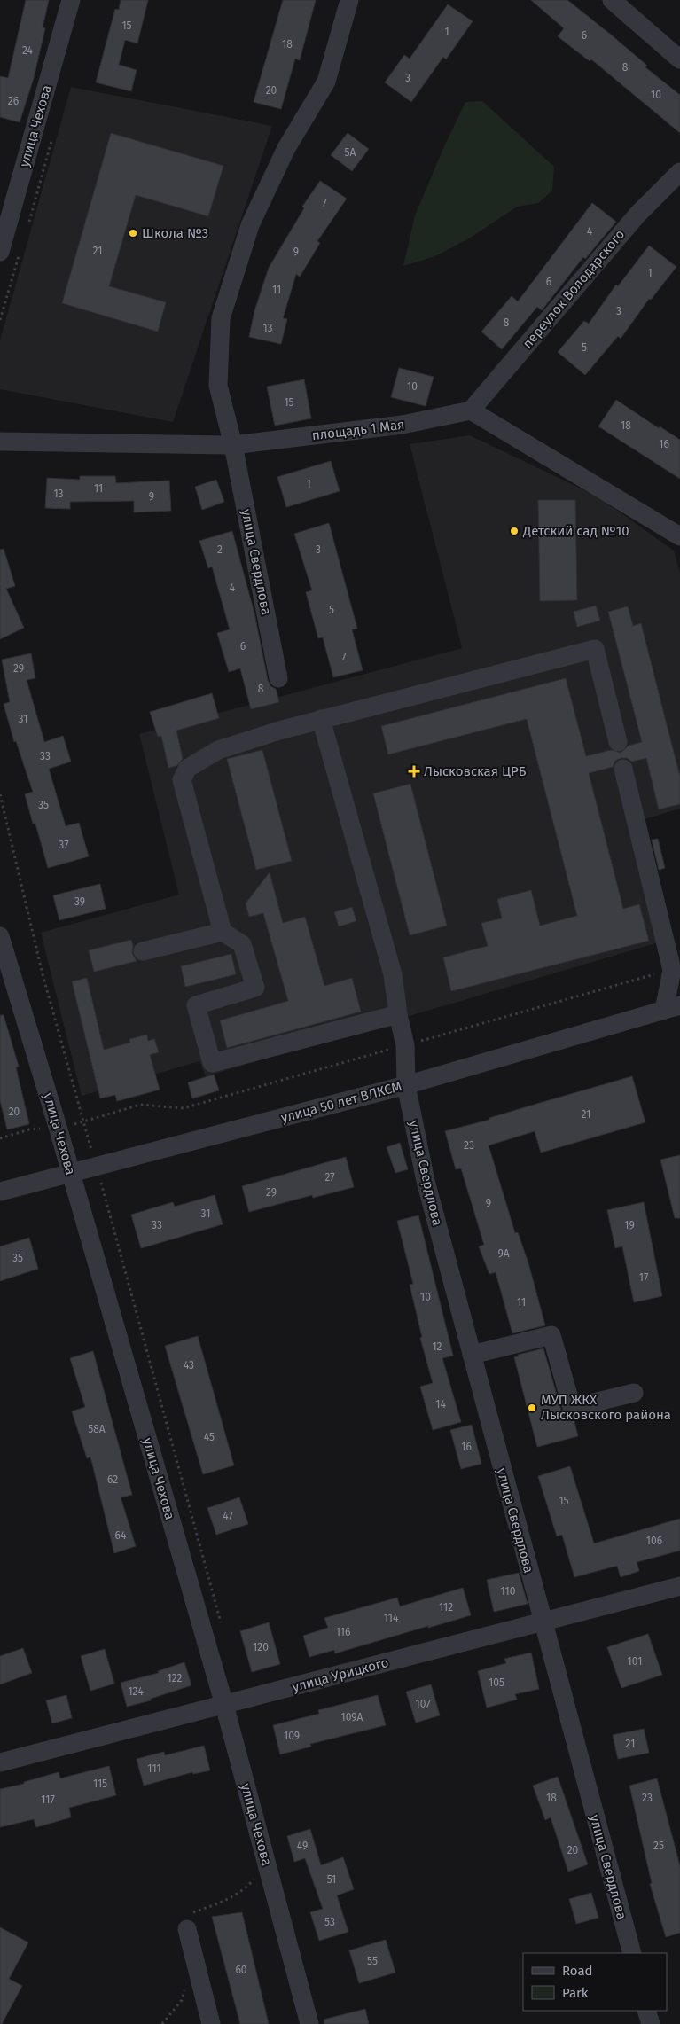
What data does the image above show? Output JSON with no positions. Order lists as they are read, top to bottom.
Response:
{
  "streets": {
    "street": [
      "улица Чехова",
      "переулок Володарского",
      "площадь 1 Мая",
      "улица Свердлова",
      "улица 50 лет ВЛКСМ",
      "улица Урицкого"
    ]
  },
  "crossings": [
    ["улица Чехова", "улица 50 лет ВЛКСМ"],
    ["улица Чехова", "улица Урицкого"],
    ["переулок Володарского", "площадь 1 Мая"],
    ["площадь 1 Мая", "улица Свердлова"],
    ["улица Свердлова", "улица 50 лет ВЛКСМ"],
    ["улица Свердлова", "улица Урицкого"]
  ],
  "places": {
    "other": ["Школа №3", "Детский сад №10", "МУП ЖКХ Лысковского района"],
    "health": ["Лысковская ЦРБ"]
  },
  "house_numbers": [
    "15",
    "1",
    "6",
    "18",
    "24",
    "8",
    "3",
    "20",
    "10",
    "26",
    "5А",
    "7",
    "4",
    "21",
    "9",
    "1",
    "6",
    "11",
    "3",
    "8",
    "13",
    "5",
    "10",
    "15",
    "18",
    "16",
    "1",
    "11",
    "13",
    "9",
    "2",
    "3",
    "4",
    "5",
    "6",
    "7",
    "29",
    "8",
    "31",
    "33",
    "35",
    "37",
    "39",
    "20",
    "21",
    "23",
    "27",
    "29",
    "9",
    "31",
    "33",
    "19",
    "9А",
    "35",
    "17",
    "10",
    "11",
    "12",
    "43",
    "14",
    "58А",
    "45",
    "16",
    "62",
    "15",
    "47",
    "64",
    "106",
    "110",
    "112",
    "114",
    "116",
    "120",
    "101",
    "122",
    "105",
    "124",
    "107",
    "109А",
    "109",
    "21",
    "111",
    "115",
    "18",
    "23",
    "117",
    "49",
    "25",
    "20",
    "51",
    "53",
    "55",
    "60"
  ],
  "legend": ["Road", "Park"]
}
